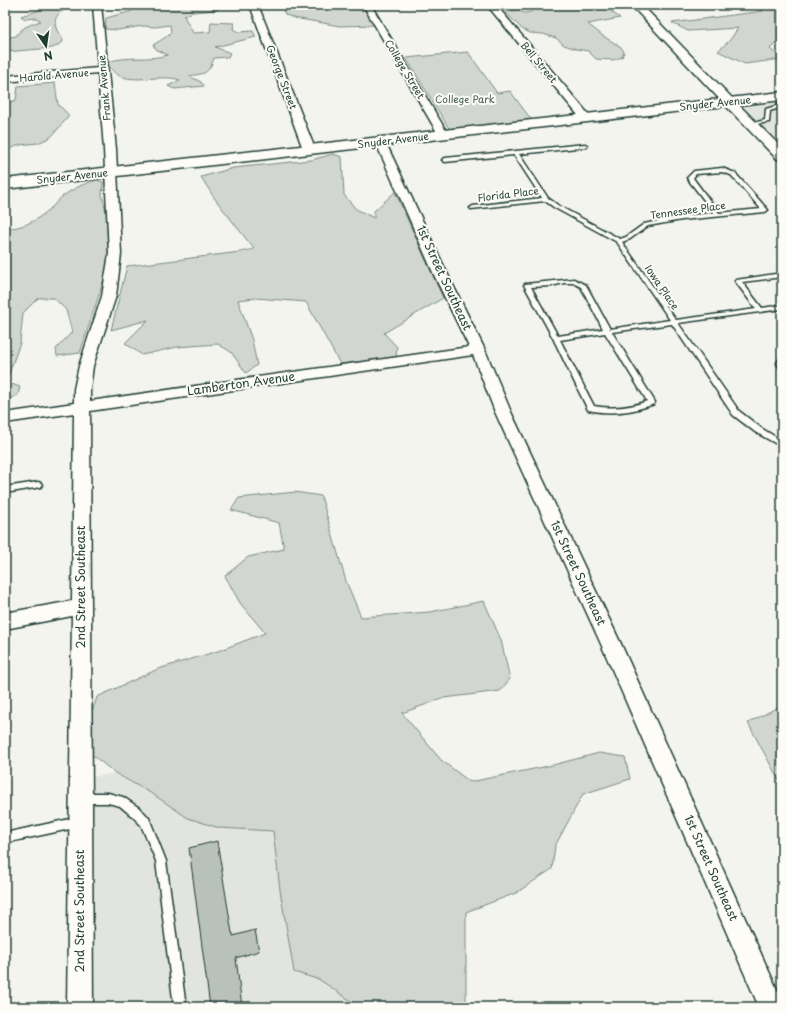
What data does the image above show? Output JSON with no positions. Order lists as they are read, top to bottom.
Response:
{
  "streets": {
    "main road": ["Snyder Avenue"],
    "street": [
      "Bell Street",
      "College Street",
      "Harold Avenue",
      "George Street",
      "Frank Avenue",
      "1st Street Southeast",
      "Lamberton Avenue",
      "2nd Street Southeast"
    ],
    "lane": ["Florida Place", "Tennessee Place", "Iowa Place"]
  },
  "crossings": [
    ["Bell Street", "Snyder Avenue"],
    ["College Street", "Snyder Avenue"],
    ["Harold Avenue", "Frank Avenue"],
    ["George Street", "Snyder Avenue"],
    ["Frank Avenue", "Snyder Avenue"],
    ["Frank Avenue", "2nd Street Southeast"],
    ["Snyder Avenue", "1st Street Southeast"],
    ["Snyder Avenue", "2nd Street Southeast"],
    ["Florida Place", "Iowa Place"],
    ["Tennessee Place", "Iowa Place"],
    ["1st Street Southeast", "Lamberton Avenue"],
    ["Lamberton Avenue", "2nd Street Southeast"]
  ],
  "parks": ["College Park"],
  "north": "bottom"
}
